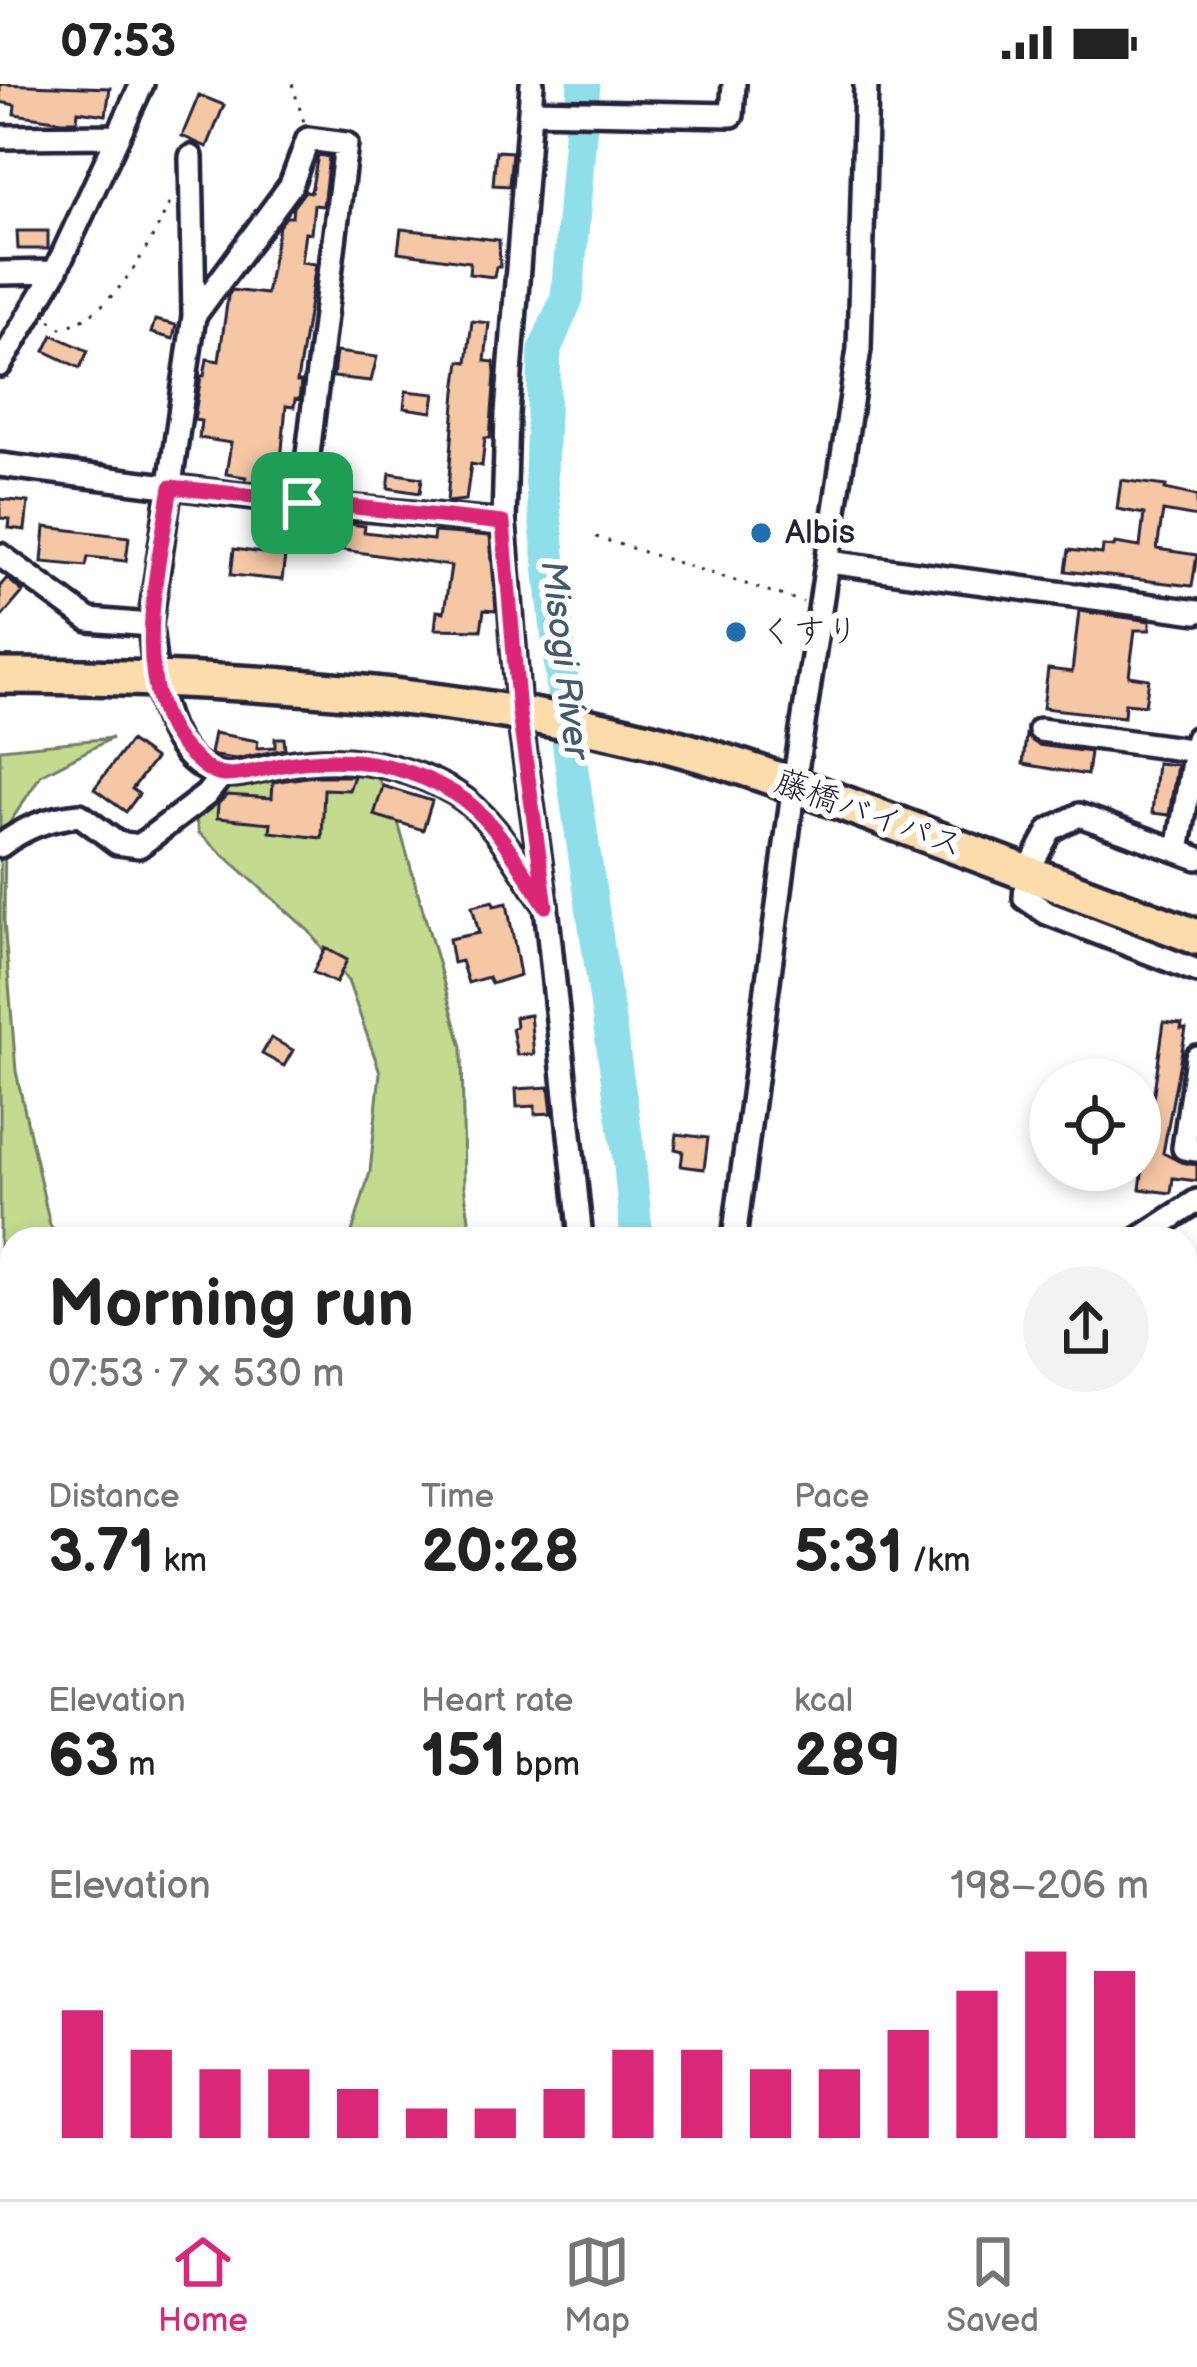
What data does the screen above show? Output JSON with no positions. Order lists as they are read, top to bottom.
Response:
{
  "streets": {
    "highway": ["藤橋バイパス"]
  },
  "water": ["Misogi River"],
  "places": ["Albis", "くすり"],
  "page": {
    "status": "07:53",
    "heading": ["Morning run", "07:53 · 7 × 530 m"],
    "stats": [
      ["Distance", "3.71 km"],
      ["Time", "20:28"],
      ["Pace", "5:31 /km"],
      ["Elevation", "63 m"],
      ["Heart rate", "151 bpm"],
      ["kcal", "289"]
    ],
    "chart": ["Elevation", "198–206 m"],
    "tabs": ["Home", "Map", "Saved"]
  }
}
